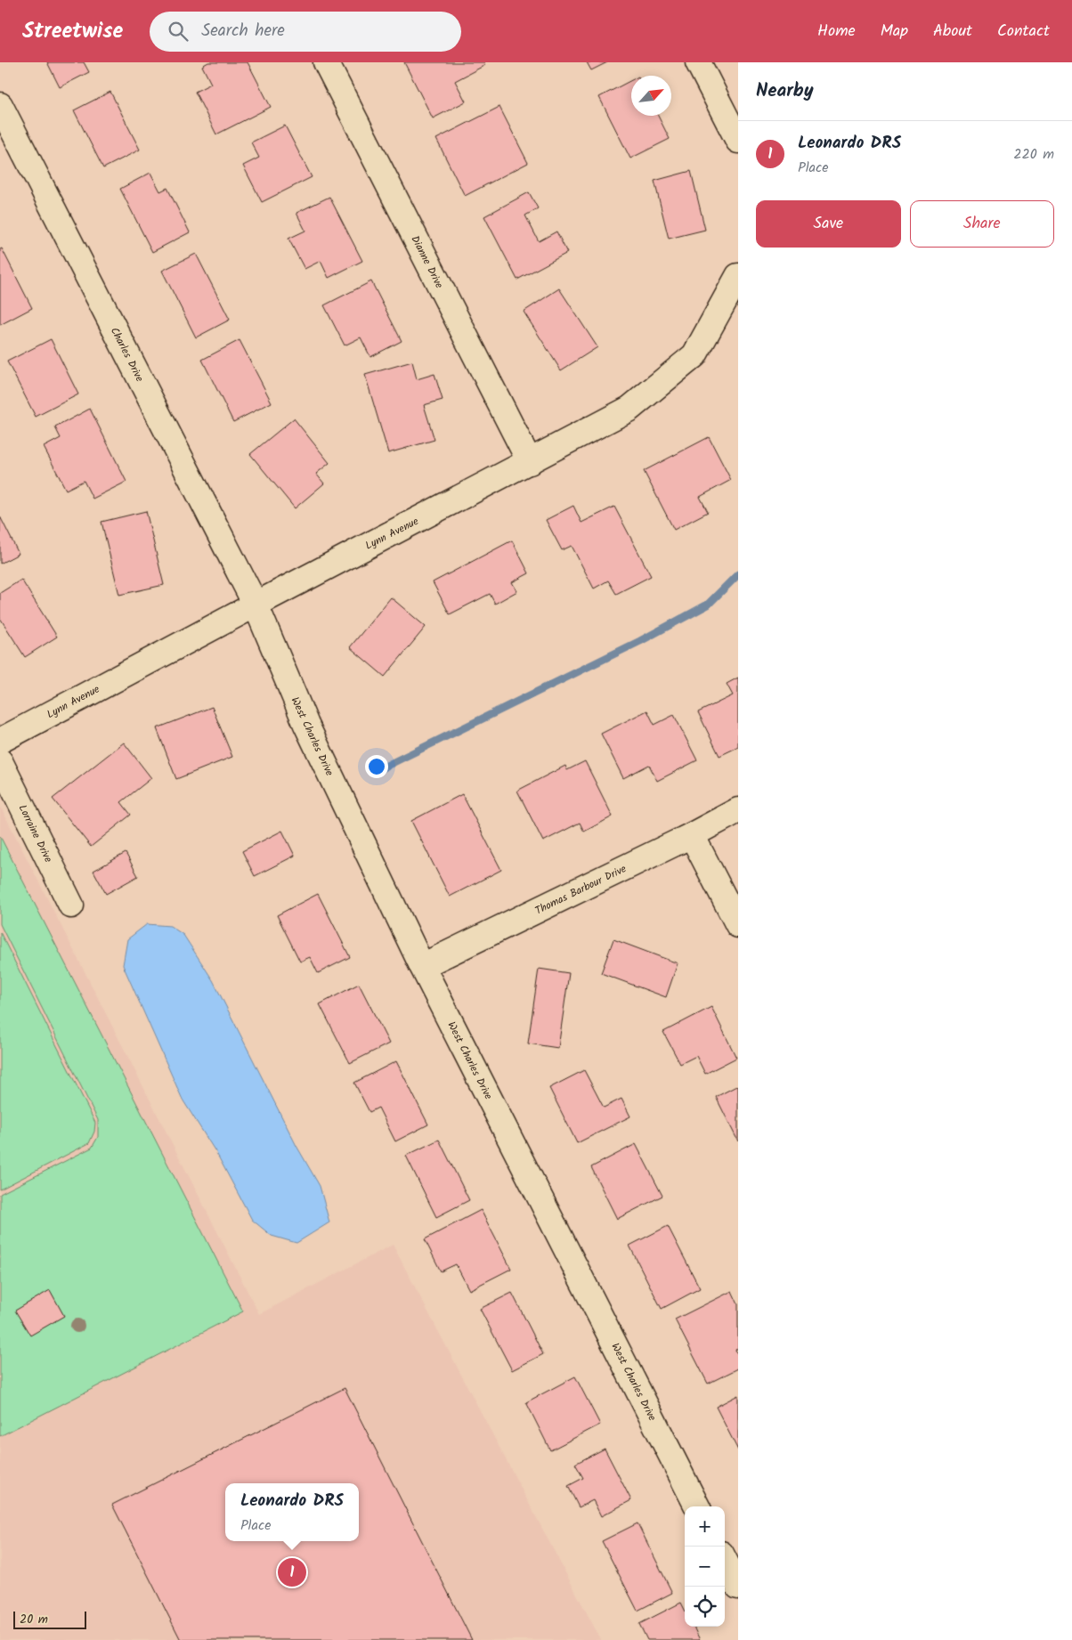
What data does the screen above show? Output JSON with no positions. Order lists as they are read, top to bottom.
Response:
{
  "streets": {
    "street": [
      "Dianne Drive",
      "Charles Drive",
      "Lynn Avenue",
      "West Charles Drive",
      "Lorraine Drive",
      "Thomas Barbour Drive"
    ]
  },
  "crossings": [
    ["Dianne Drive", "Lynn Avenue"],
    ["Charles Drive", "Lynn Avenue"],
    ["Charles Drive", "West Charles Drive"],
    ["Lynn Avenue", "West Charles Drive"],
    ["West Charles Drive", "Thomas Barbour Drive"]
  ],
  "scale_bar": "20 m",
  "north": "top right",
  "page": {
    "header": "Streetwise",
    "search": "Search here",
    "nav": [
      "Home",
      "Map",
      "About",
      "Contact"
    ],
    "heading": "Nearby",
    "list": [
      {
        "mark": "1",
        "name": "Leonardo DRS",
        "note": "Place",
        "value": "220 m"
      }
    ],
    "buttons": ["Save", "Share"],
    "popup": ["Leonardo DRS", "Place"],
    "map_buttons": ["+", "−"],
    "pins": "1",
    "scale": "20 m"
  }
}
